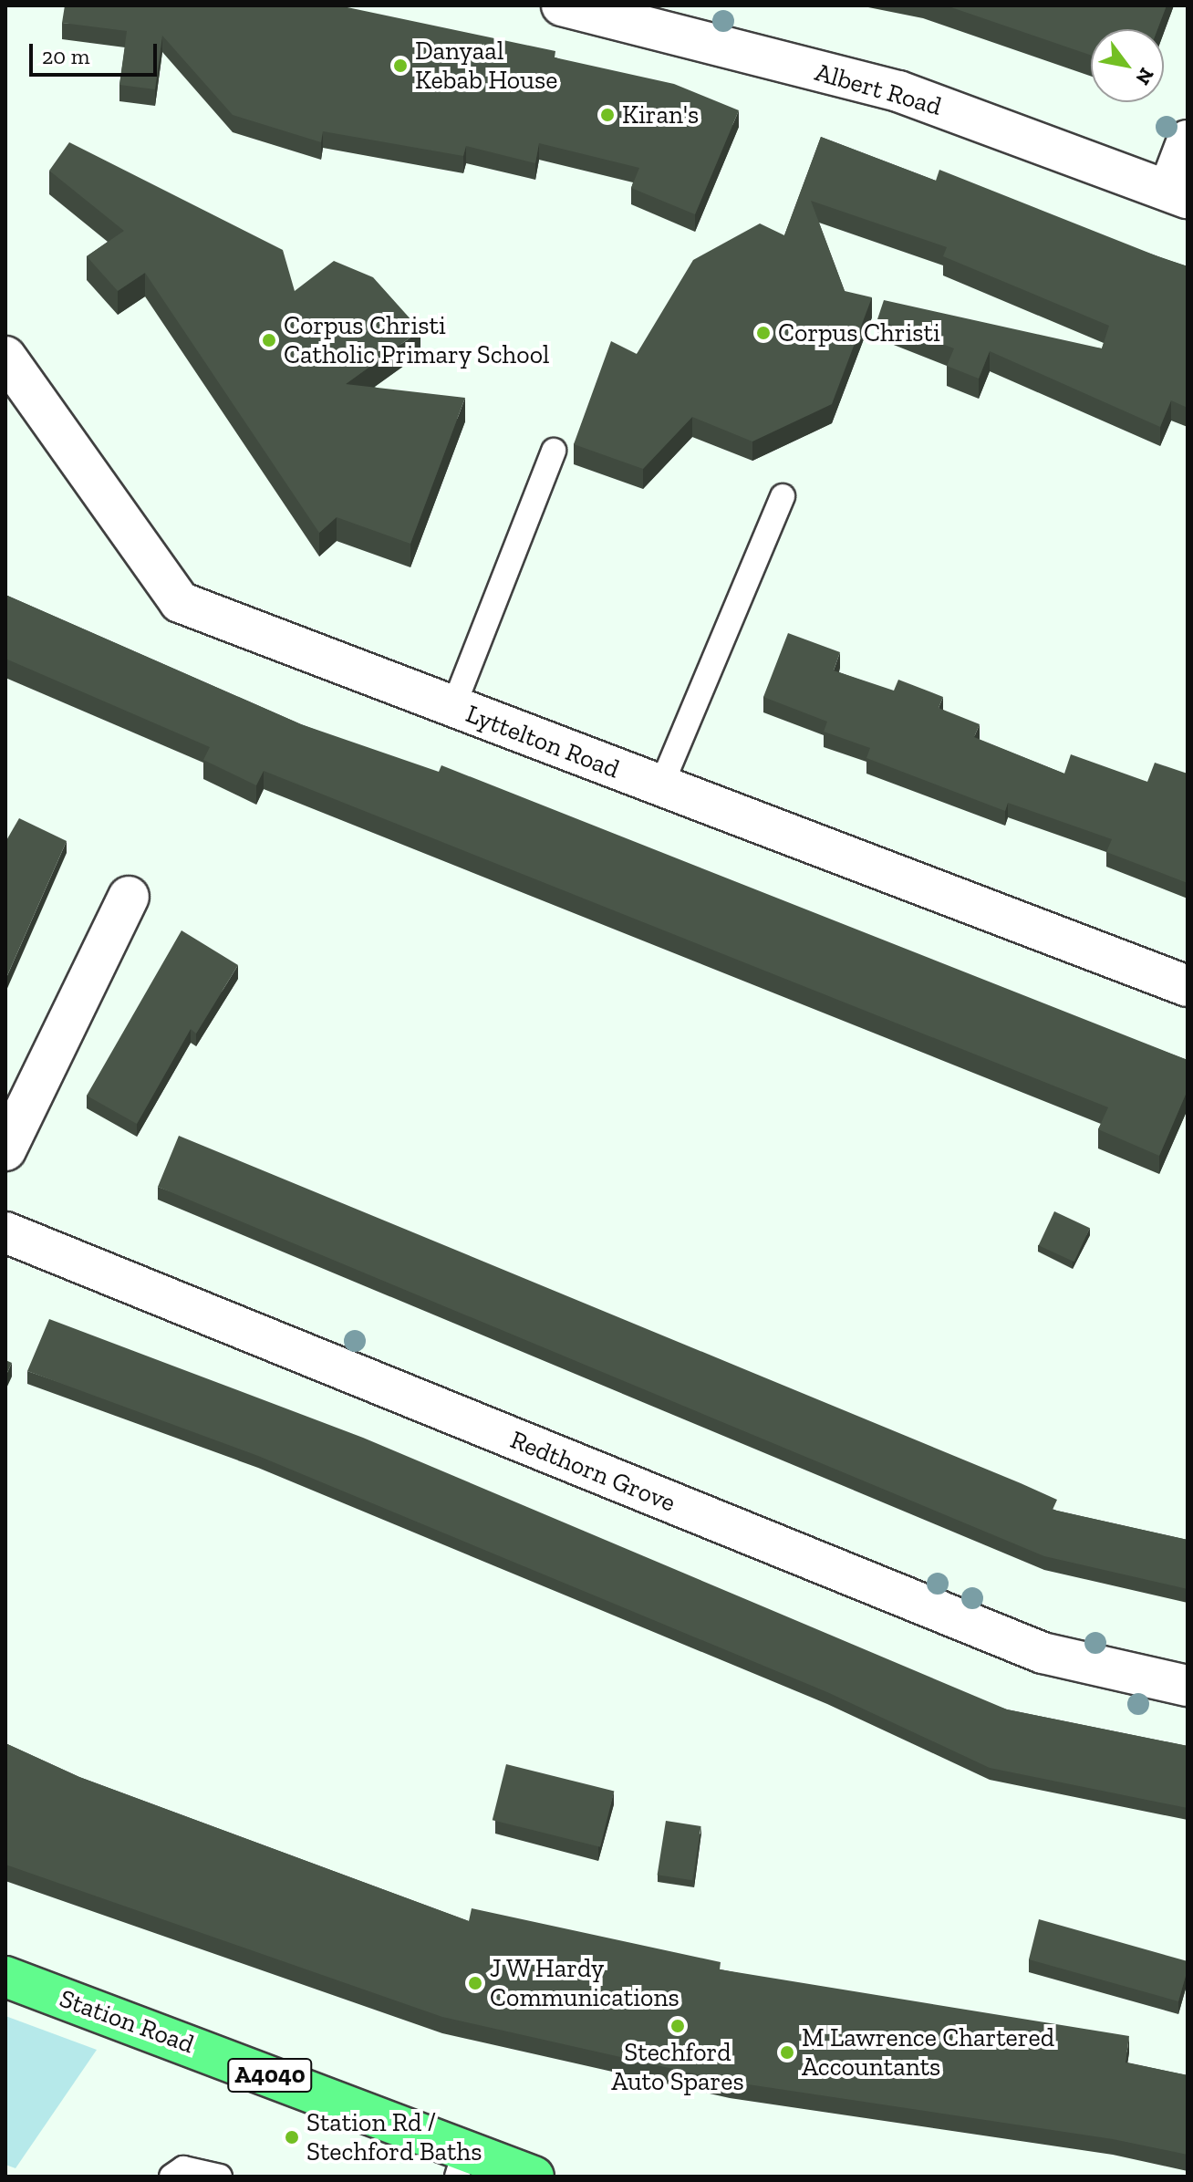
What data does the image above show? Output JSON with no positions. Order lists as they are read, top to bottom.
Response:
{
  "streets": {
    "main road": ["Station Road", "A4040"],
    "street": ["Albert Road", "Lyttelton Road", "Redthorn Grove"]
  },
  "places": [
    "Danyaal Kebab House",
    "Kiran's",
    "Corpus Christi",
    "Corpus Christi Catholic Primary School",
    "J W Hardy Communications",
    "Stechford Auto Spares",
    "M Lawrence Chartered Accountants",
    "Station Rd / Stechford Baths"
  ],
  "scale_bar": "20 m",
  "north": "bottom right"
}
